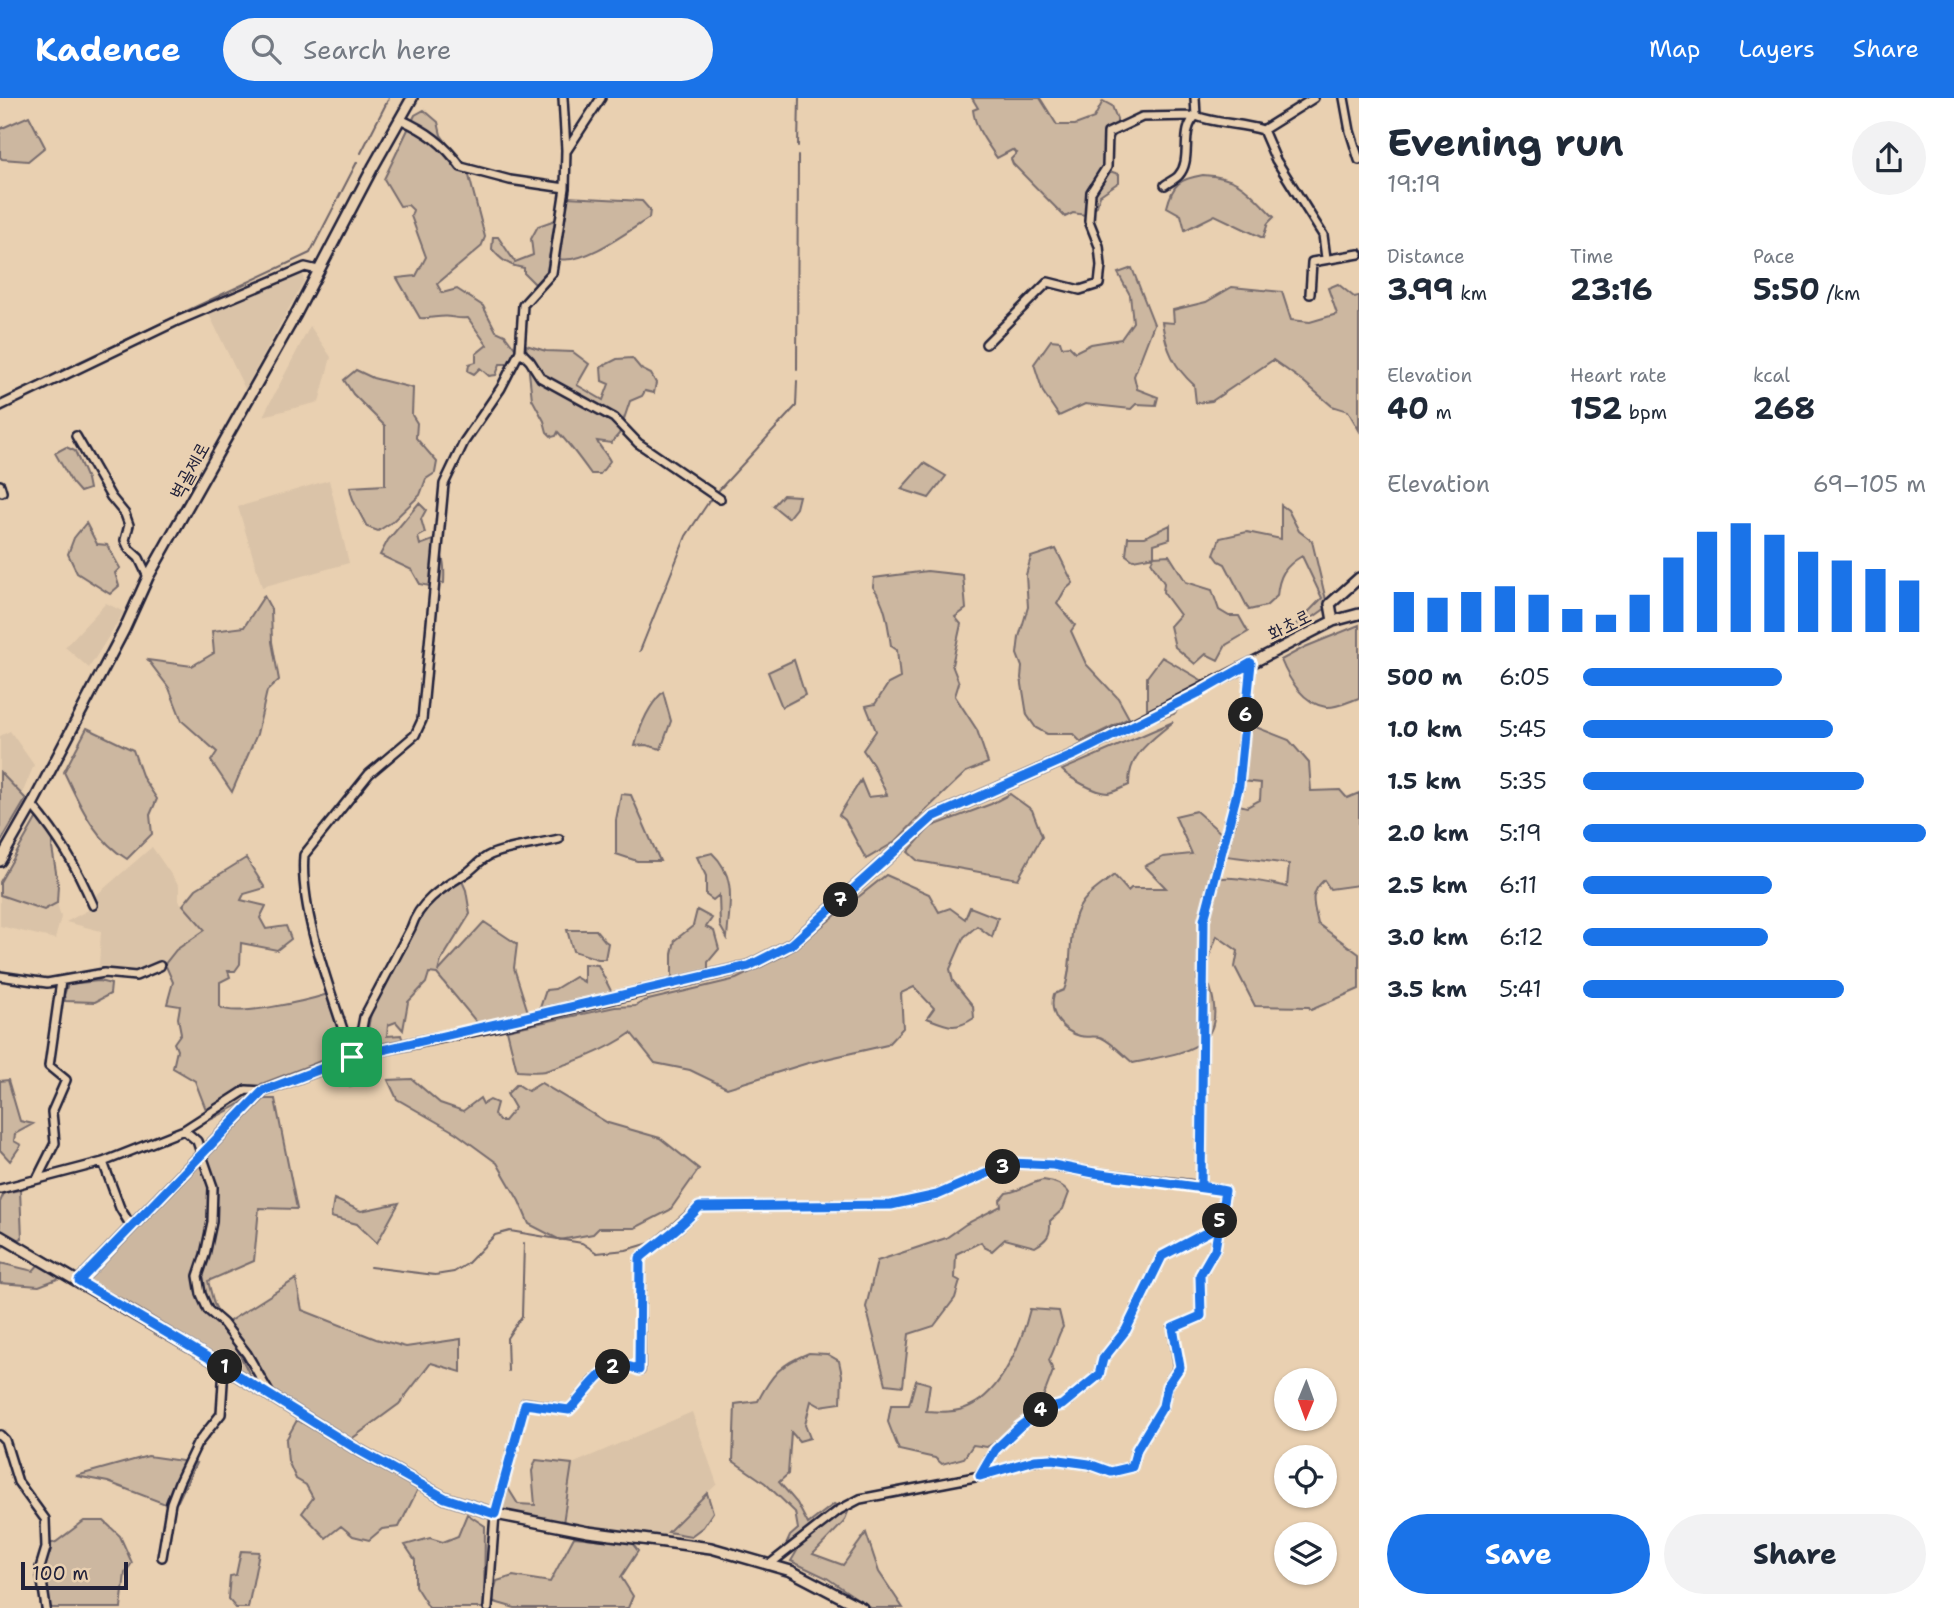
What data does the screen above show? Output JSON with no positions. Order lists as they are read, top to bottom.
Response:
{
  "streets": {
    "street": ["벽골제로", "화초로"]
  },
  "scale_bar": "100 m",
  "north": "bottom",
  "page": {
    "header": "Kadence",
    "search": "Search here",
    "nav": ["Map", "Layers", "Share"],
    "heading": ["Evening run", "19:19"],
    "stats": [
      ["Distance", "3.99 km"],
      ["Time", "23:16"],
      ["Pace", "5:50 /km"],
      ["Elevation", "40 m"],
      ["Heart rate", "152 bpm"],
      ["kcal", "268"]
    ],
    "chart": ["Elevation", "69–105 m"],
    "list": [
      {
        "name": "500 m",
        "note": "6:05"
      },
      {
        "name": "1.0 km",
        "note": "5:45"
      },
      {
        "name": "1.5 km",
        "note": "5:35"
      },
      {
        "name": "2.0 km",
        "note": "5:19"
      },
      {
        "name": "2.5 km",
        "note": "6:11"
      },
      {
        "name": "3.0 km",
        "note": "6:12"
      },
      {
        "name": "3.5 km",
        "note": "5:41"
      }
    ],
    "pins": [
      "6",
      "7",
      "3",
      "5",
      "1",
      "2",
      "4"
    ],
    "buttons": ["Save", "Share"],
    "scale": "100 m"
  }
}
